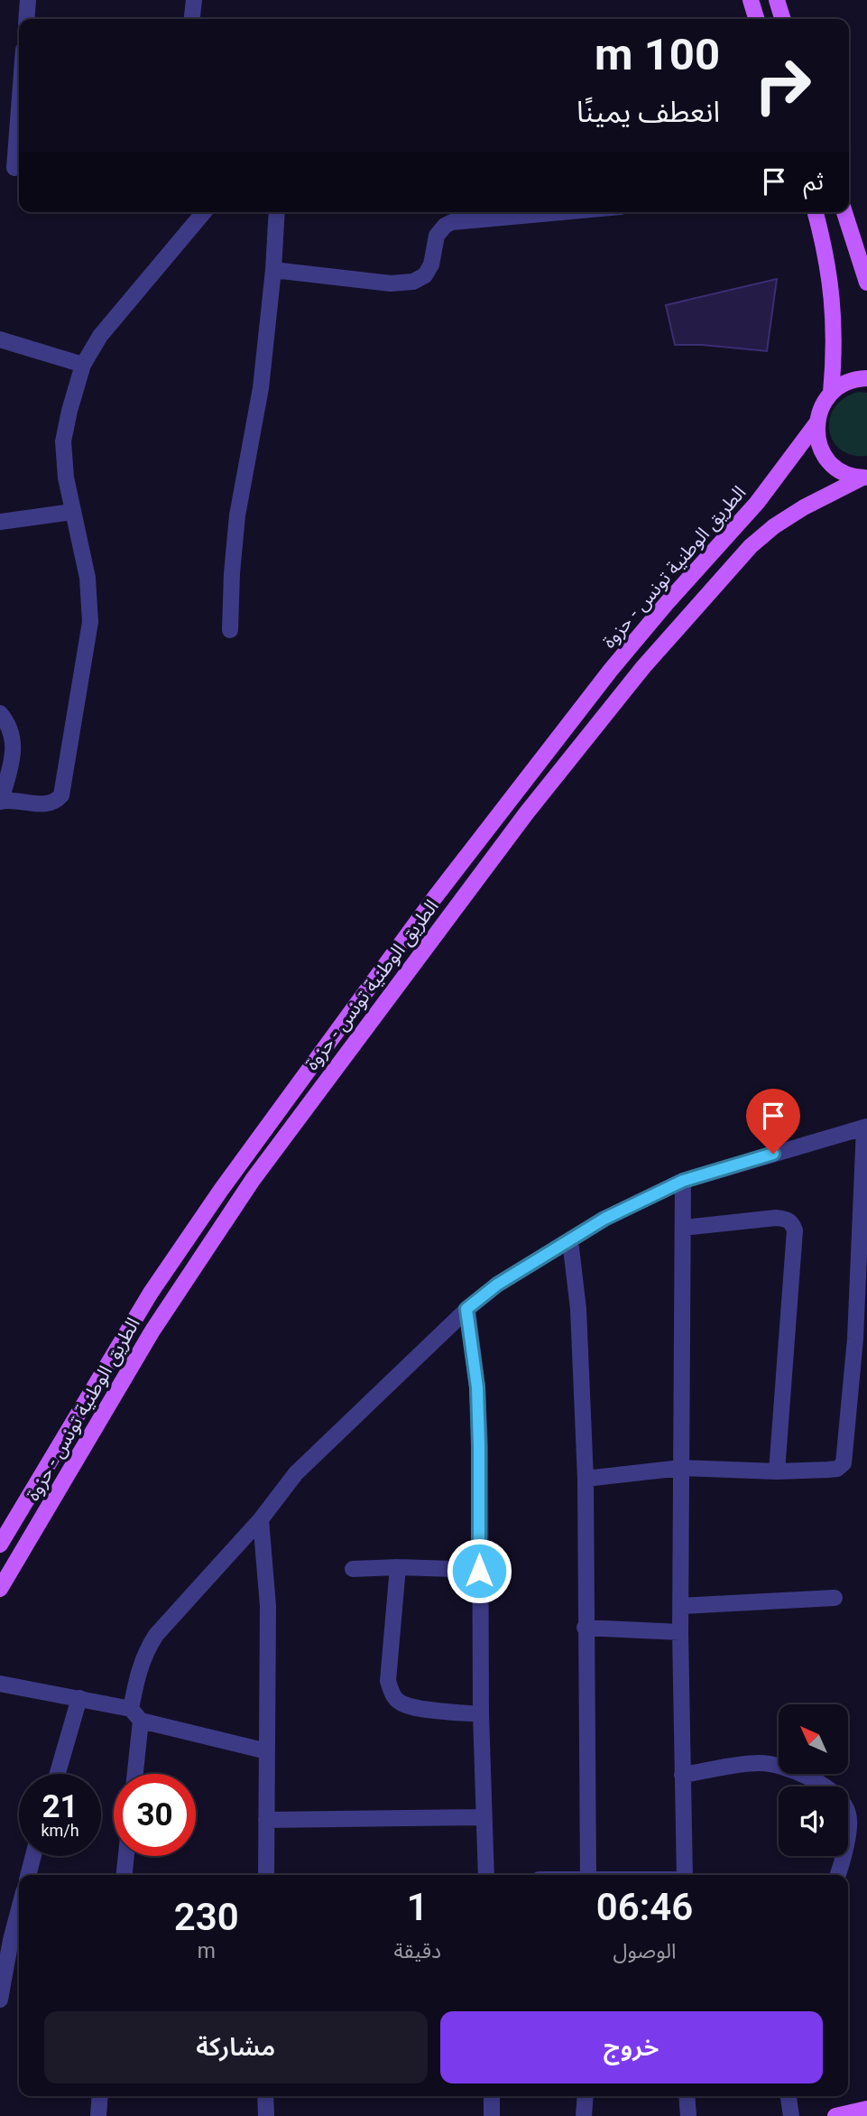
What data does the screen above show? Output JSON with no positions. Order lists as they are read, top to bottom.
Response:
{
  "streets": {
    "main road": ["الطريق الوطنية تونس - حزوة"]
  },
  "north": "top left",
  "page": {
    "turn": ["100 m", "انعطف يمينًا"],
    "then": "ثم",
    "speed": "21 km/h",
    "limit": "30",
    "eta": [
      "06:46",
      "الوصول",
      "1",
      "دقيقة",
      "230",
      "m"
    ],
    "buttons": ["خروج", "مشاركة"]
  }
}
